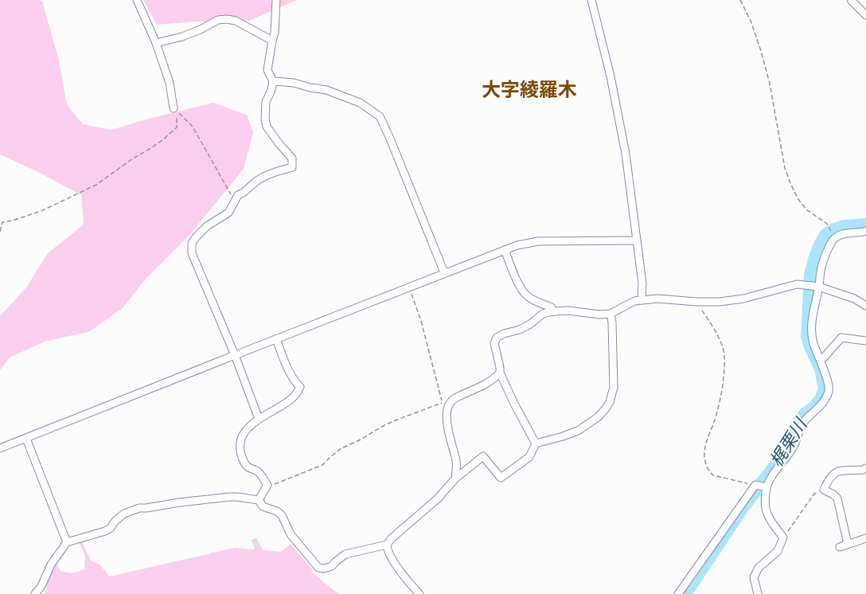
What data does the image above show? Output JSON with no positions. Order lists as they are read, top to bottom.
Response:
{
  "districts": ["大字綾羅木"],
  "water": ["梶栗川"]
}
